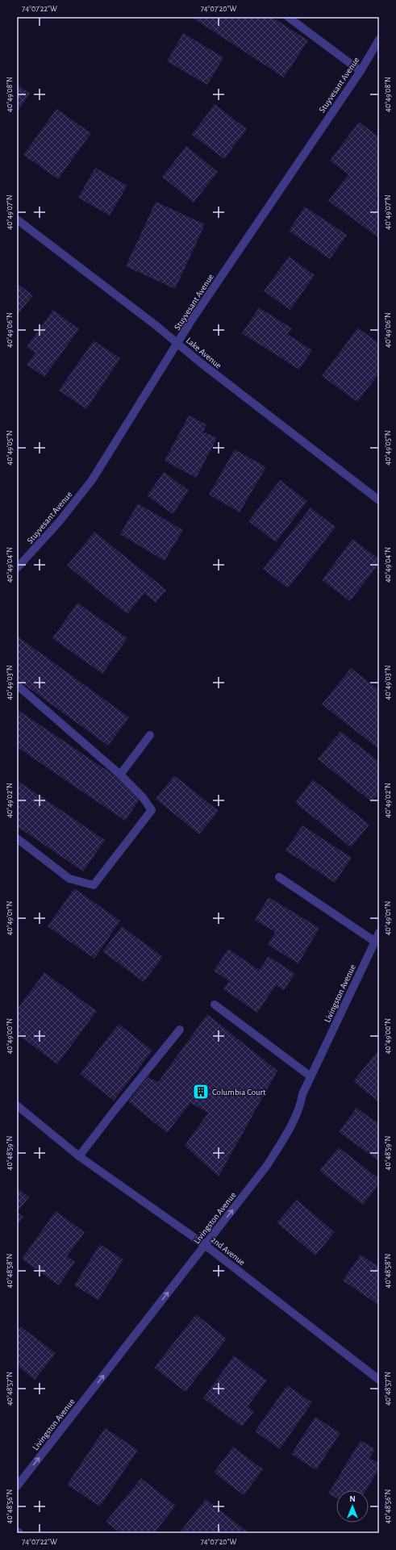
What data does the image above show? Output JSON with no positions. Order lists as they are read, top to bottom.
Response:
{
  "streets": {
    "street": [
      "Stuyvesant Avenue",
      "Lake Avenue",
      "Livingston Avenue",
      "2nd Avenue"
    ]
  },
  "crossings": [
    ["Stuyvesant Avenue", "Lake Avenue"],
    ["Livingston Avenue", "2nd Avenue"]
  ],
  "one_way": ["Livingston Avenue"],
  "places": {
    "building": ["Columbia Court"]
  },
  "north": "top",
  "coordinates": [
    "74°07'22\"W",
    "74°07'20\"W",
    "40°49'08\"N",
    "40°49'07\"N",
    "40°49'06\"N",
    "40°49'05\"N",
    "40°49'04\"N",
    "40°49'03\"N",
    "40°49'02\"N",
    "40°49'01\"N",
    "40°49'00\"N",
    "40°48'59\"N",
    "40°48'58\"N",
    "40°48'57\"N",
    "40°48'56\"N"
  ]
}
